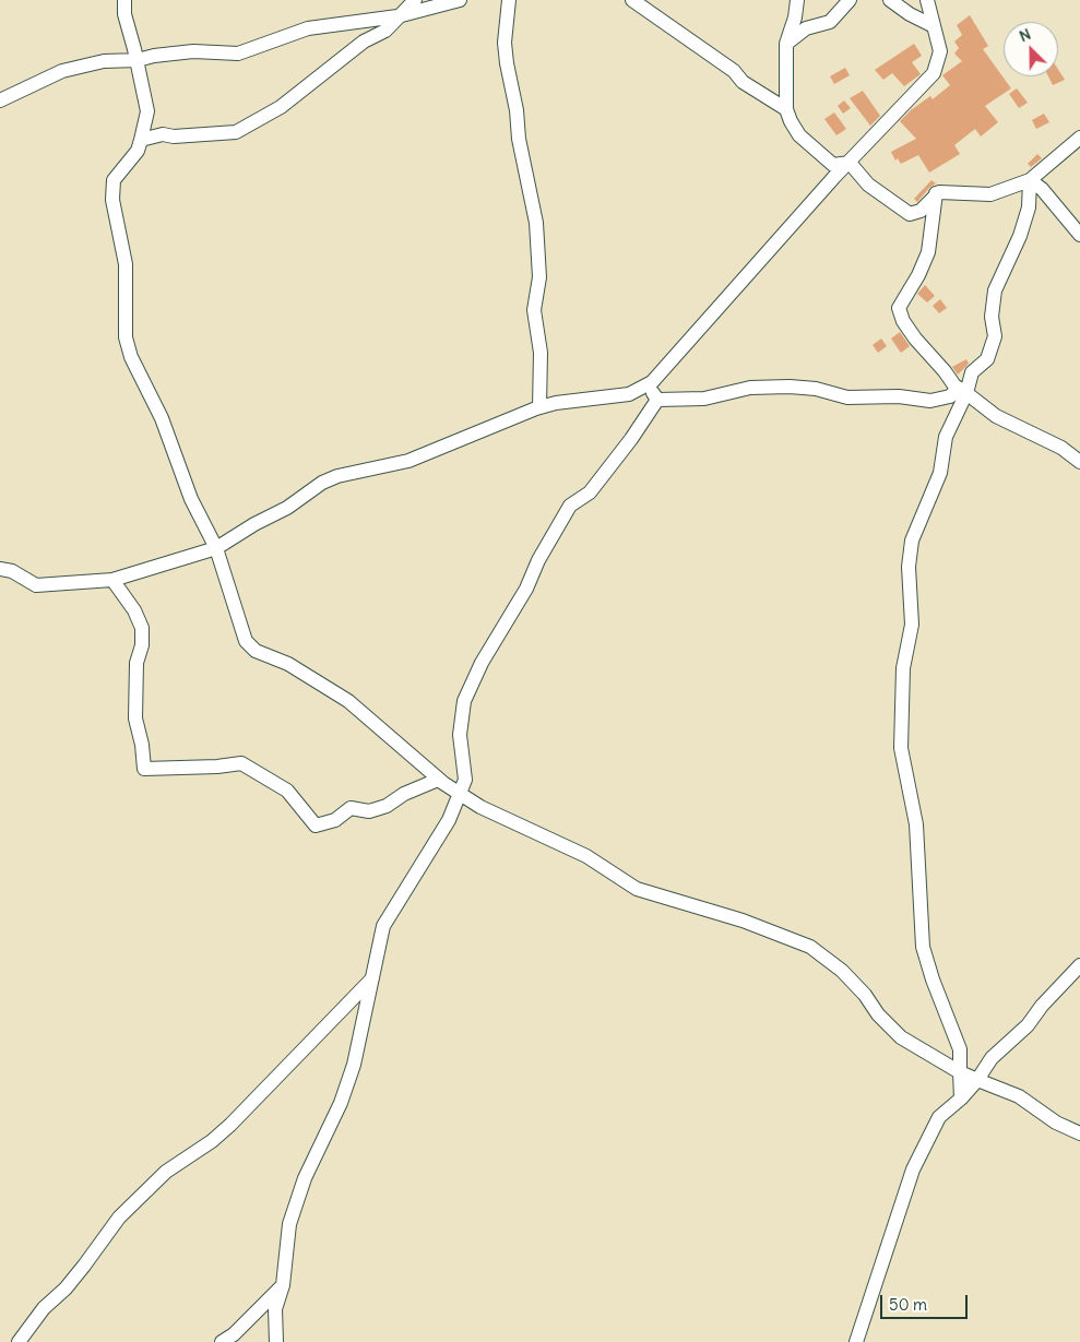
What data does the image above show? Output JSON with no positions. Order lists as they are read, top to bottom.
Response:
{
  "scale_bar": "50 m",
  "north": "top left"
}
